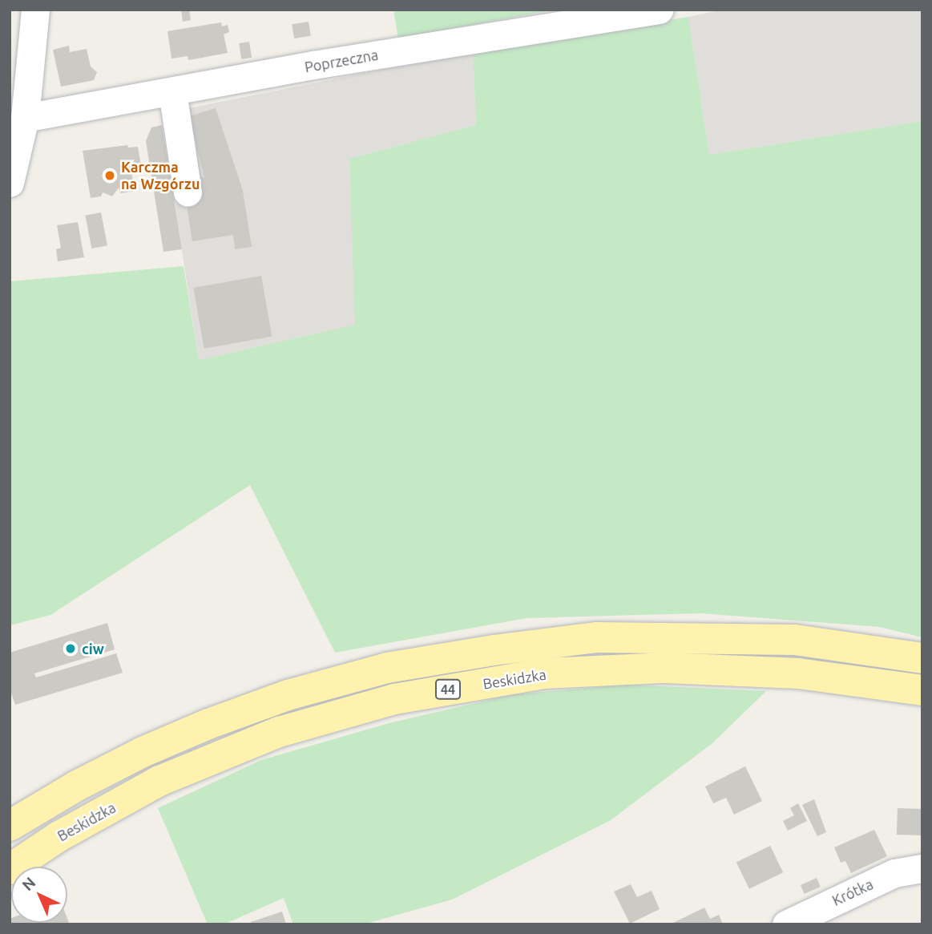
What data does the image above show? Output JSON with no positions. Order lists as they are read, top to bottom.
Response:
{
  "streets": {
    "main road": ["Beskidzka", "44"],
    "street": ["Poprzeczna", "Krótka"]
  },
  "places": ["Karczma na Wzgórzu", "ciw"],
  "north": "top left"
}
